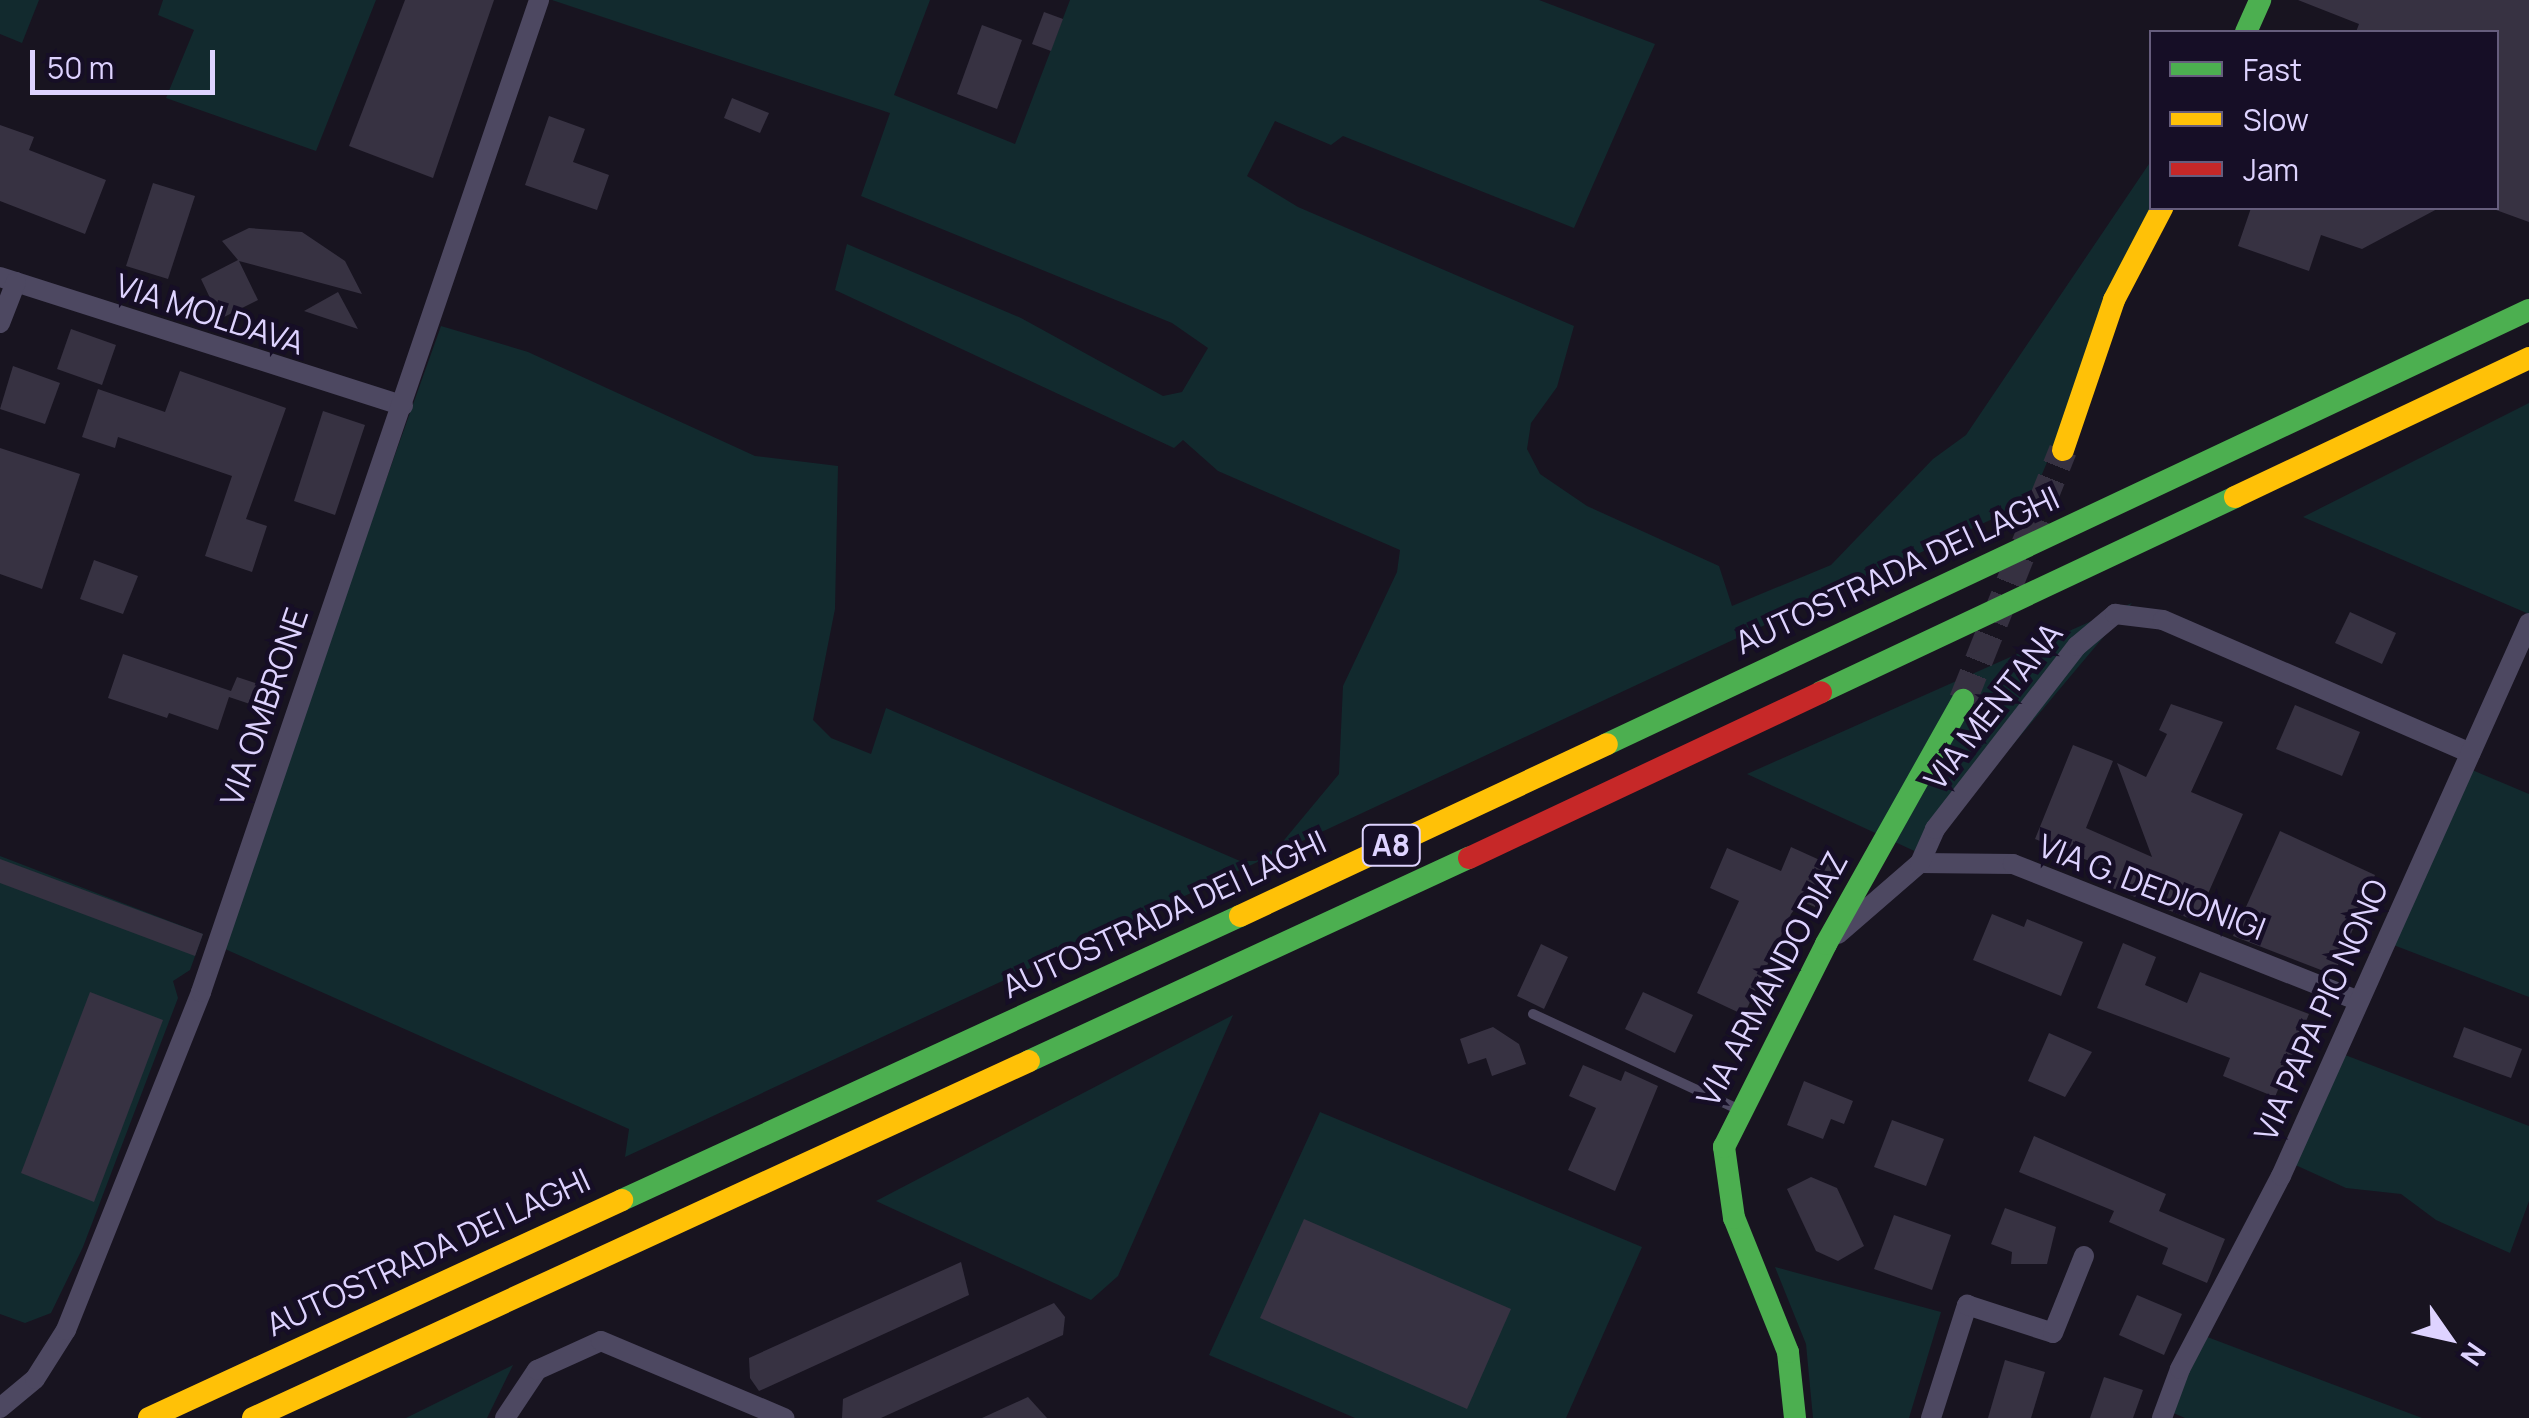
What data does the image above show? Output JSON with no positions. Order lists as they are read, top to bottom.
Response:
{
  "streets": {
    "main road": ["AUTOSTRADA DEI LAGHI", "A8", "VIA ARMANDO DIAZ"],
    "street": [
      "VIA MOLDAVA",
      "VIA MENTANA",
      "VIA OMBRONE",
      "VIA G. DEDIONIGI",
      "VIA PAPA PIO NONO"
    ]
  },
  "crossings": [
    ["VIA MOLDAVA", "VIA OMBRONE"],
    ["VIA MENTANA", "VIA G. DEDIONIGI"],
    ["VIA MENTANA", "VIA ARMANDO DIAZ"],
    ["VIA MENTANA", "VIA PAPA PIO NONO"],
    ["VIA G. DEDIONIGI", "VIA PAPA PIO NONO"]
  ],
  "legend": ["Fast", "Slow", "Jam"],
  "scale_bar": "50 m",
  "north": "bottom right"
}
